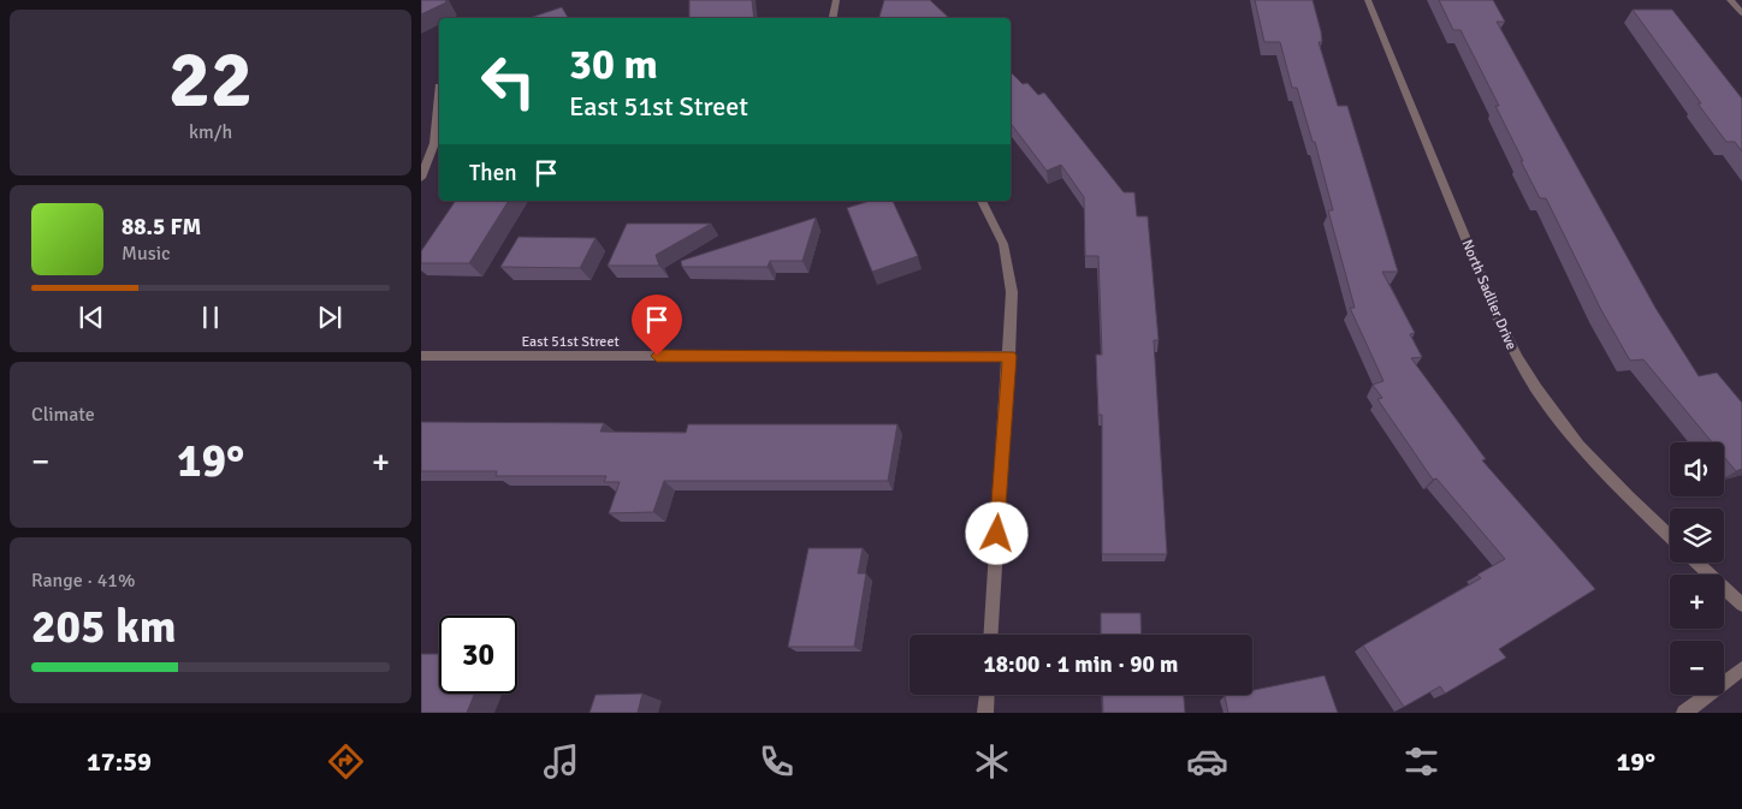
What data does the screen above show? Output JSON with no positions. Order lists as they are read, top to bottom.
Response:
{
  "streets": {
    "street": ["North Sadlier Drive", "East 51st Street"]
  },
  "page": {
    "tile": [
      ["22", "km/h"],
      "Climate",
      ["Range · 41%", "205 km"]
    ],
    "turn": ["30 m", "East 51st Street"],
    "then": "Then",
    "song": ["88.5 FM", "Music"],
    "heat": ["−", "19°", "+"],
    "map_buttons": ["+", "−"],
    "limit": "30",
    "trip": "18:00 · 1 min · 90 m",
    "tabs": ["17:59", "19°"]
  }
}
